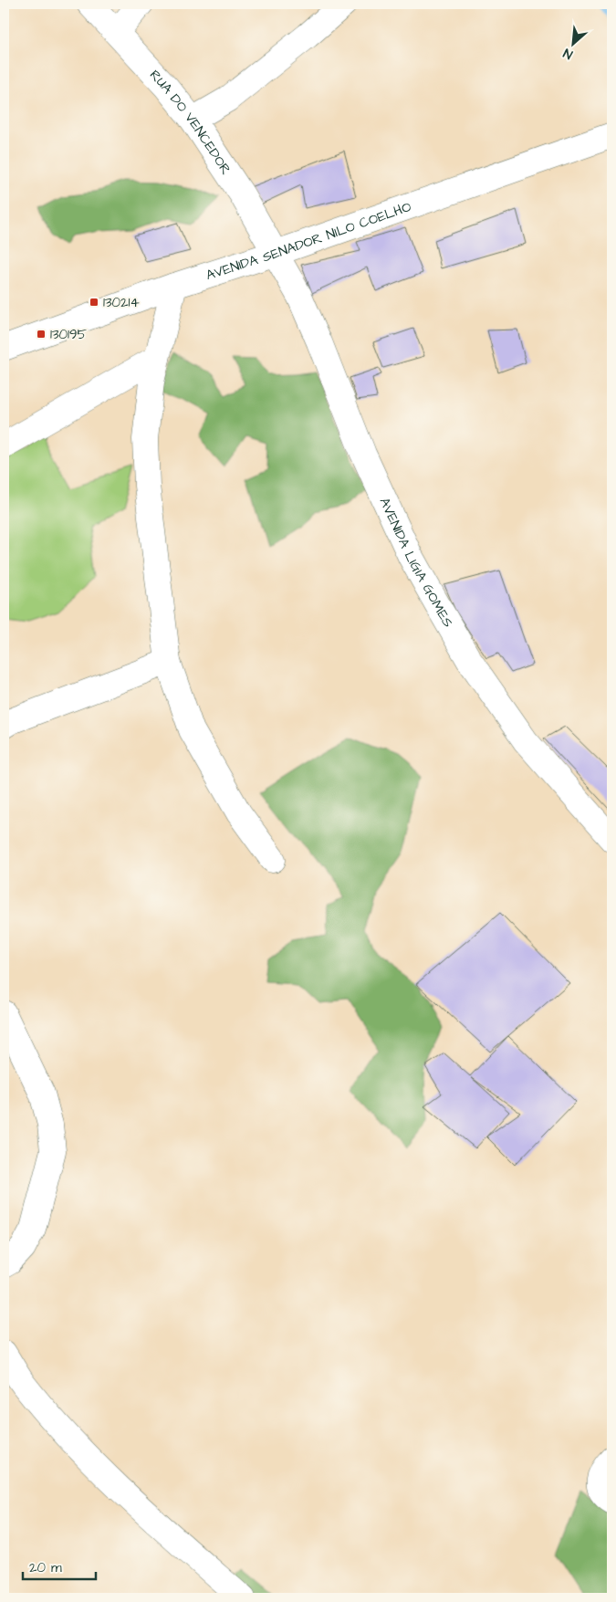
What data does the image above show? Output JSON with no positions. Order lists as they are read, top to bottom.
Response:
{
  "streets": {
    "street": ["RUA DO VENCEDOR", "AVENIDA SENADOR NILO COELHO", "AVENIDA LIGIA GOMES"]
  },
  "crossings": [
    ["RUA DO VENCEDOR", "AVENIDA SENADOR NILO COELHO"],
    ["RUA DO VENCEDOR", "AVENIDA LIGIA GOMES"],
    ["AVENIDA SENADOR NILO COELHO", "AVENIDA LIGIA GOMES"]
  ],
  "places": {
    "transit": ["130214", "130195"]
  },
  "scale_bar": "20 m",
  "north": "bottom left"
}
